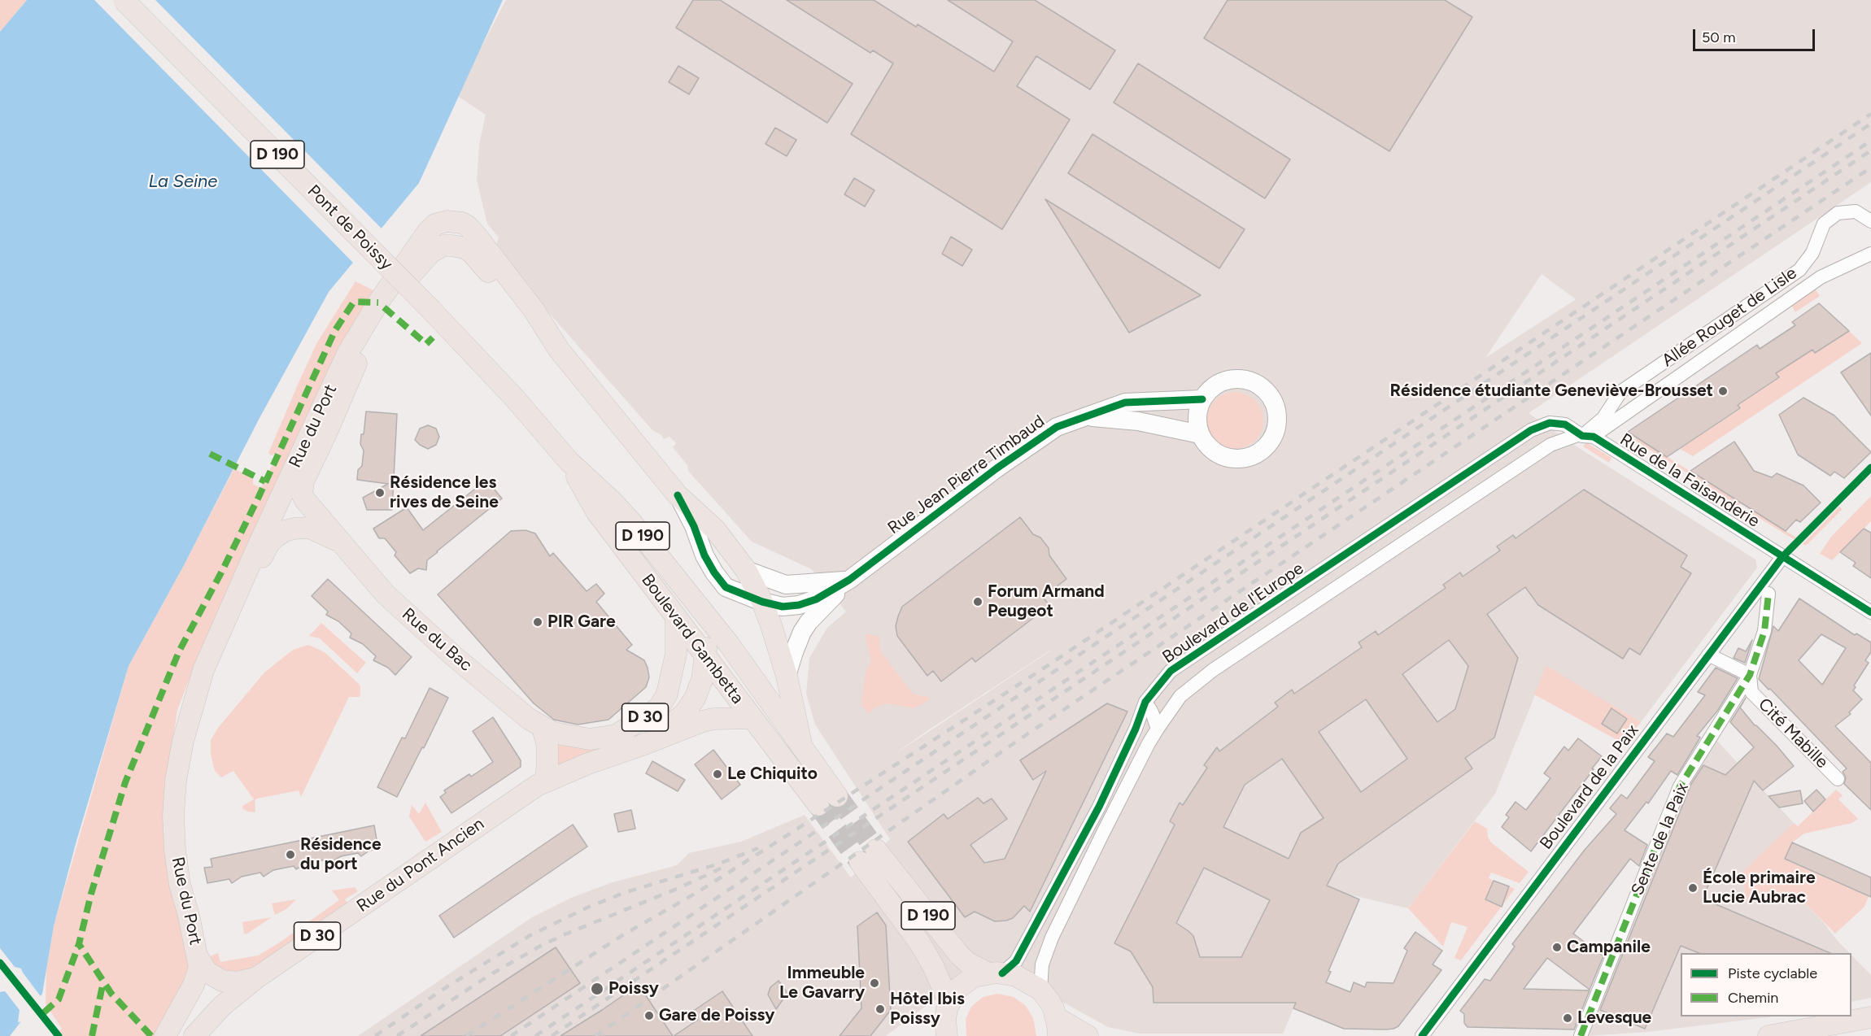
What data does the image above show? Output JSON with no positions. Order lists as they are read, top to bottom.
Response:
{
  "streets": {
    "main road": [
      "D 190",
      "Pont de Poissy",
      "Rue du Port",
      "Boulevard Gambetta",
      "Rue du Bac",
      "D 30",
      "Rue du Pont Ancien"
    ],
    "street": [
      "Allée Rouget de Lisle",
      "Rue Jean Pierre Timbaud",
      "Rue de la Faisanderie",
      "Boulevard de l'Europe",
      "Cité Mabille",
      "Boulevard de la Paix",
      "Sente de la Paix"
    ]
  },
  "crossings": [
    ["D 190", "Boulevard de l'Europe"],
    ["D 190", "Boulevard Gambetta"],
    ["Pont de Poissy", "Boulevard Gambetta"],
    ["Allée Rouget de Lisle", "Rue de la Faisanderie"],
    ["Allée Rouget de Lisle", "Boulevard de l'Europe"],
    ["Rue du Port", "Rue du Bac"],
    ["Rue du Port", "D 30"],
    ["Rue de la Faisanderie", "Boulevard de l'Europe"],
    ["Rue de la Faisanderie", "Boulevard de la Paix"],
    ["Boulevard Gambetta", "D 30"],
    ["Boulevard Gambetta", "Rue du Pont Ancien"],
    ["Rue du Bac", "D 30"],
    ["D 30", "Rue du Pont Ancien"],
    ["Cité Mabille", "Sente de la Paix"]
  ],
  "water": ["La Seine"],
  "places": [
    "Résidence étudiante Geneviève-Brousset",
    "Résidence les rives de Seine",
    "Forum Armand Peugeot",
    "PIR Gare",
    "Le Chiquito",
    "Résidence du port",
    "École primaire Lucie Aubrac",
    "Campanile",
    "Immeuble Le Gavarry",
    "Poissy",
    "Hôtel Ibis Poissy",
    "Gare de Poissy",
    "Levesque"
  ],
  "legend": ["Piste cyclable", "Chemin"],
  "scale_bar": "50 m"
}
